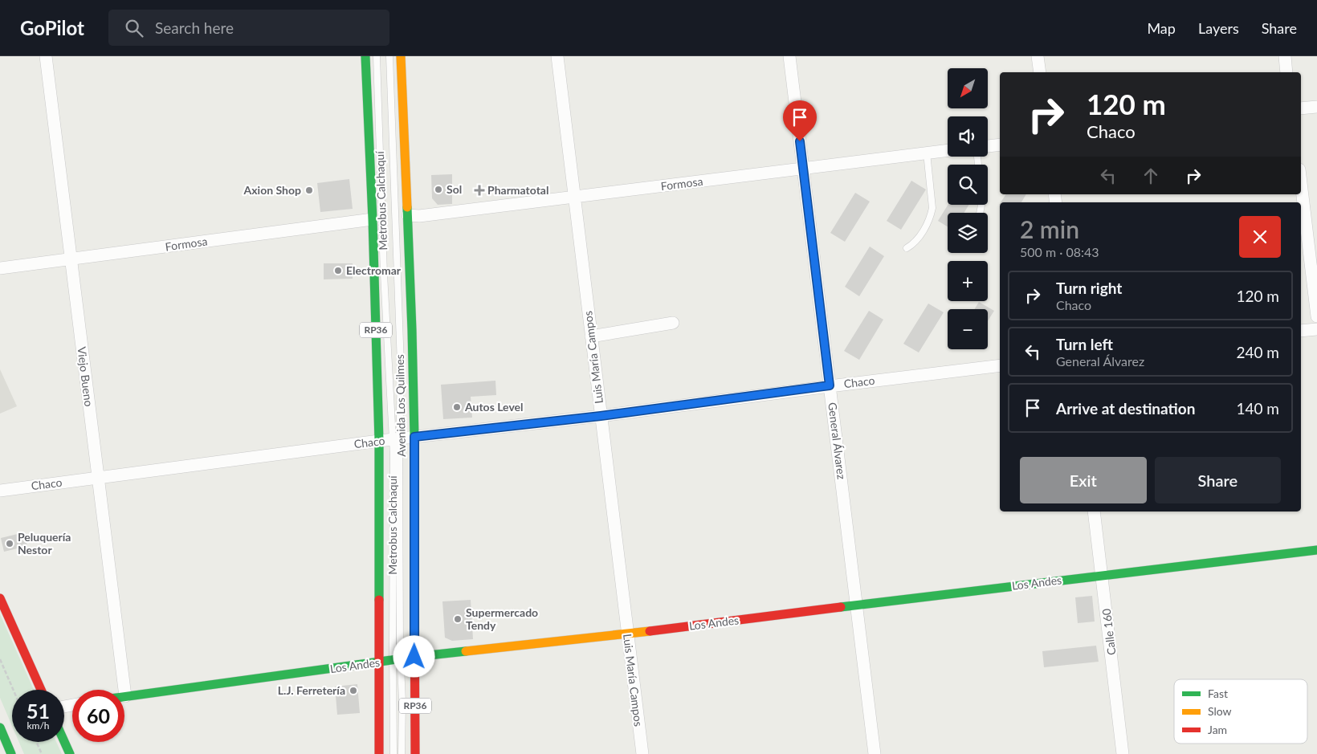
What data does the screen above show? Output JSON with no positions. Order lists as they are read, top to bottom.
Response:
{
  "streets": {
    "main road": ["RP36", "Avenida Los Quilmes", "Los Andes"],
    "street": [
      "Formosa",
      "Luis María Campos",
      "Viejo Bueno",
      "Chaco",
      "General Álvarez",
      "Calle 160"
    ],
    "lane": ["Metrobus Calchaquí"]
  },
  "crossings": [
    ["Formosa", "Metrobus Calchaquí"],
    ["Formosa", "Luis María Campos"],
    ["Formosa", "Viejo Bueno"],
    ["Formosa", "Avenida Los Quilmes"],
    ["Formosa", "General Álvarez"],
    ["Metrobus Calchaquí", "Chaco"],
    ["Metrobus Calchaquí", "Avenida Los Quilmes"],
    ["Metrobus Calchaquí", "Los Andes"],
    ["Luis María Campos", "Chaco"],
    ["Luis María Campos", "Los Andes"],
    ["Viejo Bueno", "Chaco"],
    ["Viejo Bueno", "Los Andes"],
    ["Chaco", "Avenida Los Quilmes"],
    ["Chaco", "General Álvarez"],
    ["Avenida Los Quilmes", "Los Andes"],
    ["General Álvarez", "Los Andes"],
    ["Los Andes", "Calle 160"]
  ],
  "places": {
    "other": [
      "Sol",
      "Axion Shop",
      "Electromar",
      "Autos Level",
      "Peluquería Nestor",
      "Supermercado Tendy",
      "L.J. Ferretería"
    ],
    "health": ["Pharmatotal"]
  },
  "legend": ["Fast", "Slow", "Jam"],
  "north": "bottom left",
  "page": {
    "header": "GoPilot",
    "search": "Search here",
    "nav": ["Map", "Layers", "Share"],
    "map_buttons": ["+", "−"],
    "turn": ["120 m", "Chaco"],
    "heading": ["2 min", "500 m · 08:43"],
    "list": [
      {
        "name": "Turn right",
        "note": "Chaco",
        "value": "120 m"
      },
      {
        "name": "Turn left",
        "note": "General Álvarez",
        "value": "240 m"
      },
      {
        "name": "Arrive at destination",
        "value": "140 m"
      }
    ],
    "buttons": ["Exit", "Share"],
    "speed": "51 km/h",
    "limit": "60"
  }
}
